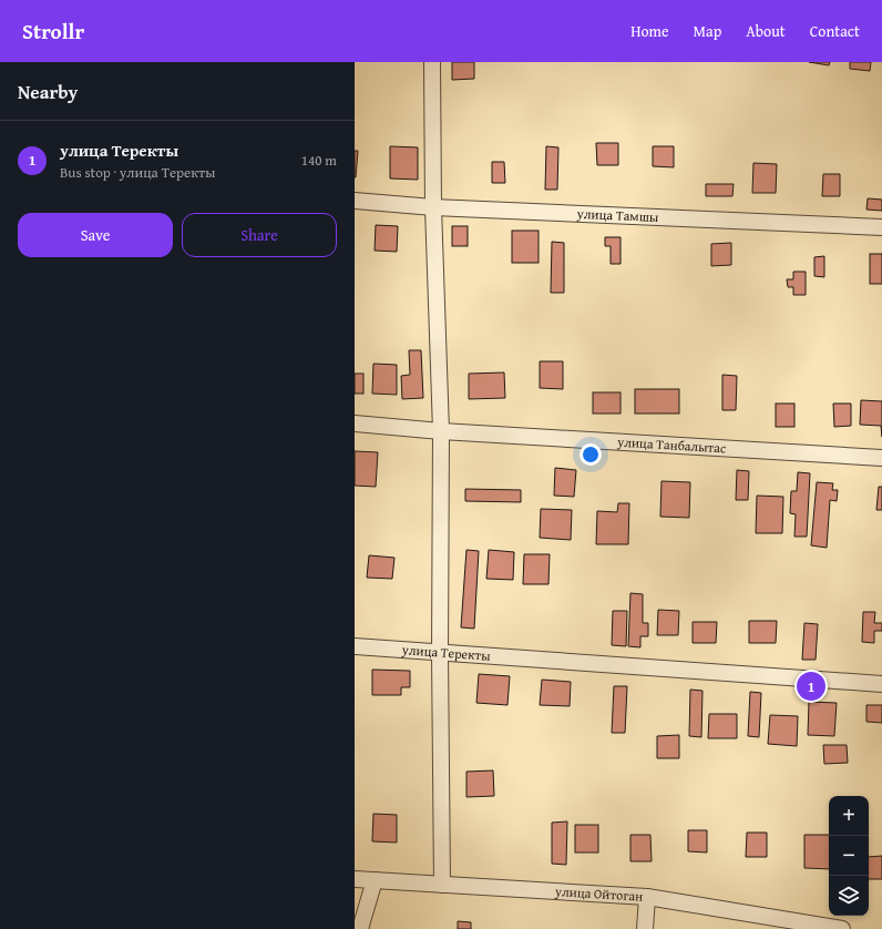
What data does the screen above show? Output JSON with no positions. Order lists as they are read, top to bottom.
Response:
{
  "streets": {
    "street": [
      "улица Тамшы",
      "улица Танбалытас",
      "улица Теректы",
      "улица Ойтоган"
    ]
  },
  "page": {
    "header": "Strollr",
    "nav": [
      "Home",
      "Map",
      "About",
      "Contact"
    ],
    "heading": "Nearby",
    "list": [
      {
        "mark": "1",
        "name": "улица Теректы",
        "note": "Bus stop · улица Теректы",
        "value": "140 m"
      }
    ],
    "buttons": ["Save", "Share"],
    "pins": "1",
    "map_buttons": ["+", "−"]
  }
}
